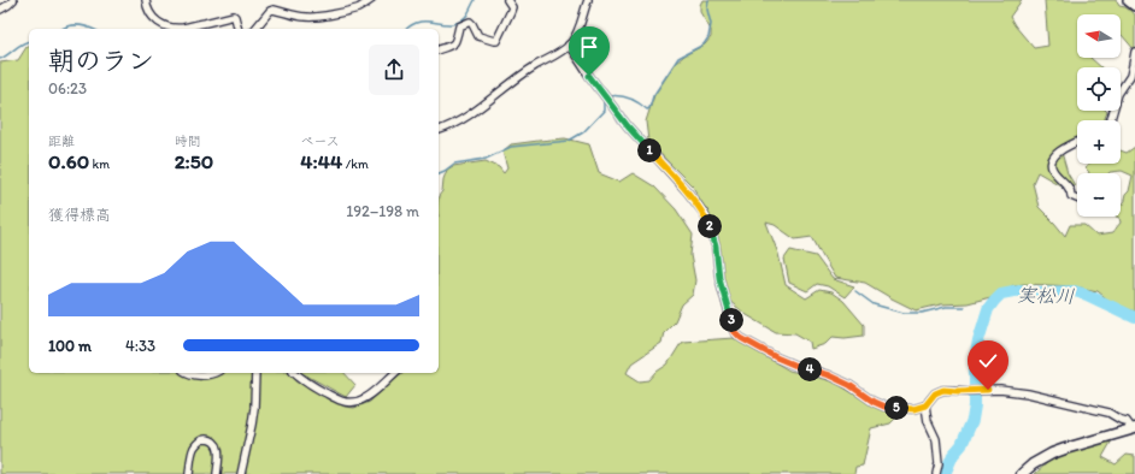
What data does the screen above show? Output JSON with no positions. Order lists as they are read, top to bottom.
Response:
{
  "water": ["実松川"],
  "north": "left",
  "page": {
    "map_buttons": ["+", "−"],
    "heading": ["朝のラン", "06:23"],
    "stats": [
      ["距離", "0.60 km"],
      ["時間", "2:50"],
      ["ペース", "4:44 /km"]
    ],
    "pins": [
      "1",
      "2",
      "3",
      "4",
      "5"
    ],
    "chart": ["獲得標高", "192–198 m"],
    "list": [
      {
        "name": "100 m",
        "note": "4:33"
      }
    ]
  }
}
